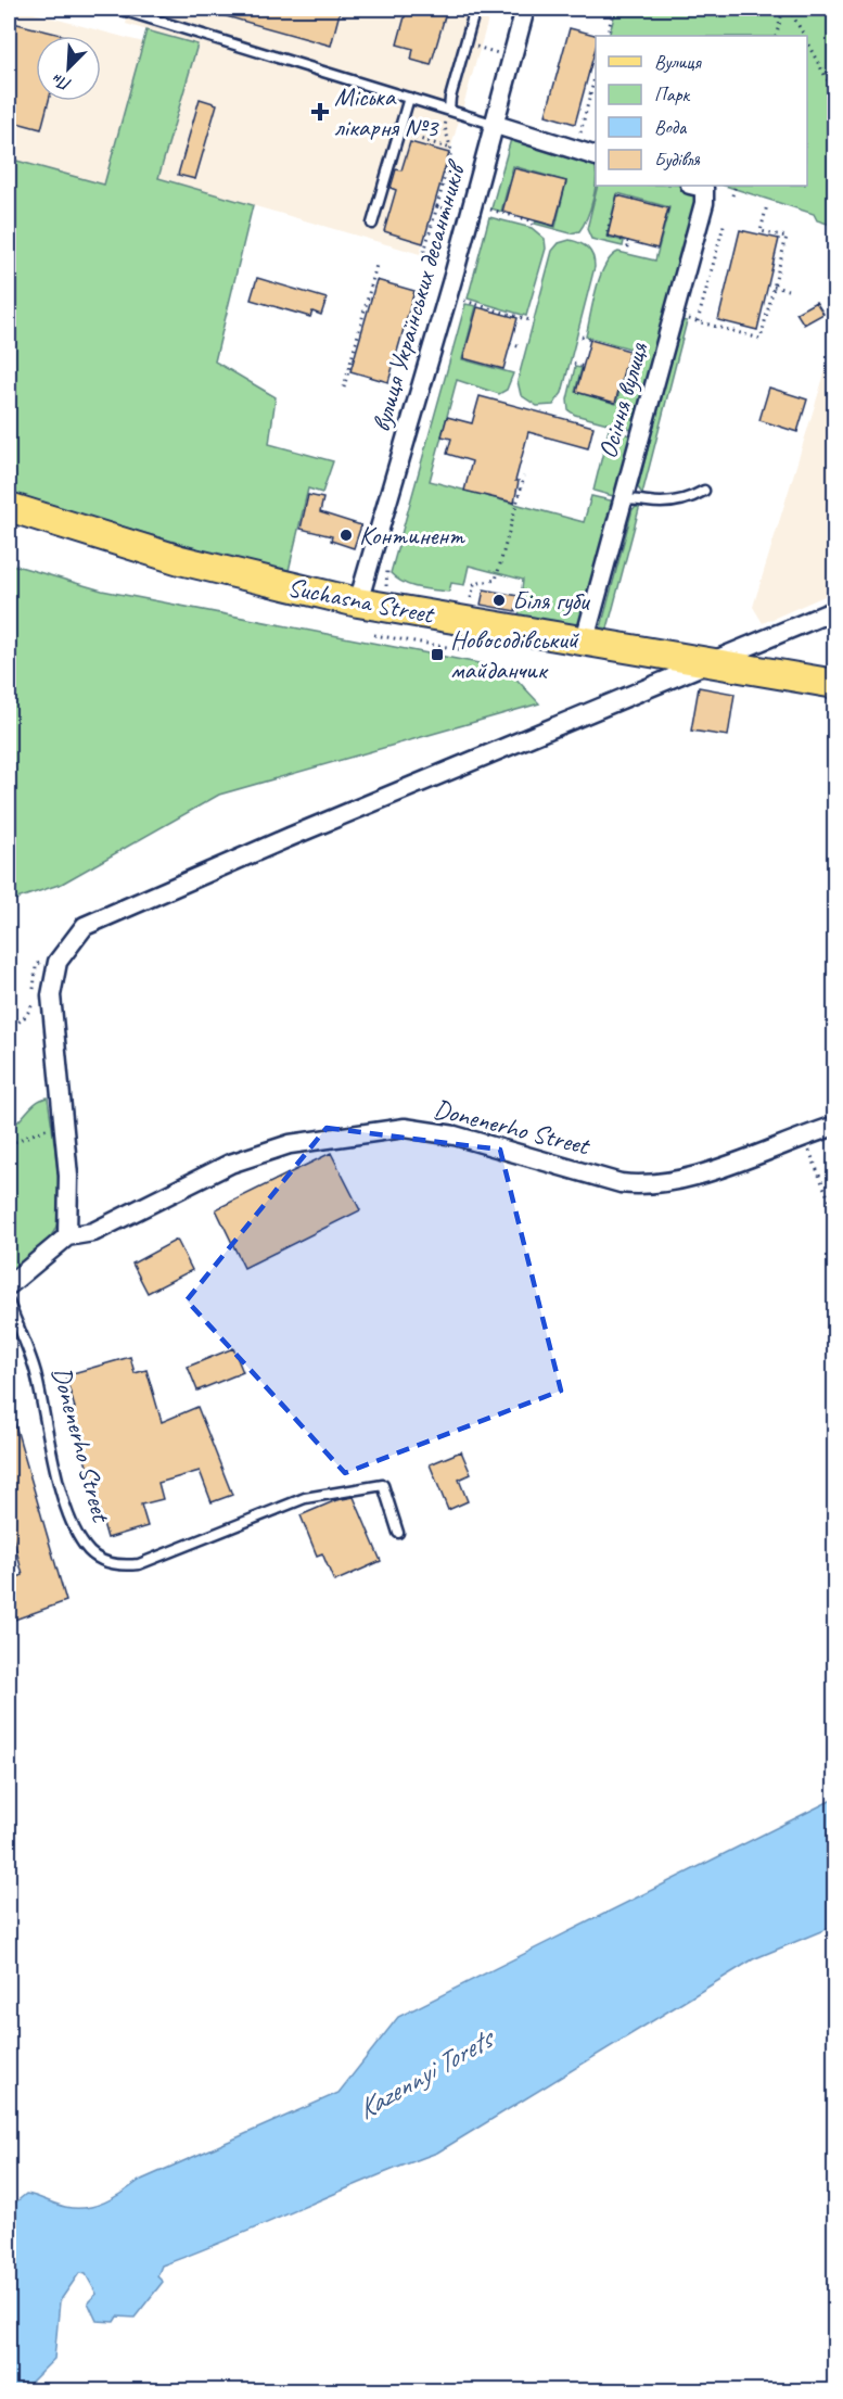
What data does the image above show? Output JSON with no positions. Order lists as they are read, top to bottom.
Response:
{
  "streets": {
    "main road": ["Suchasna Street"],
    "street": ["вулиця Українських десантників", "Осіння вулиця", "Donenerho Street"]
  },
  "crossings": [
    ["вулиця Українських десантників", "Suchasna Street"],
    ["Осіння вулиця", "Suchasna Street"]
  ],
  "water": ["Kazennyi Torets"],
  "places": {
    "health": ["Міська лікарня №3"],
    "other": ["Континент", "Біля губи"],
    "transit": ["Новосодівський майданчик"]
  },
  "legend": [
    "Вулиця",
    "Парк",
    "Вода",
    "Будівля"
  ],
  "north": "bottom left"
}
